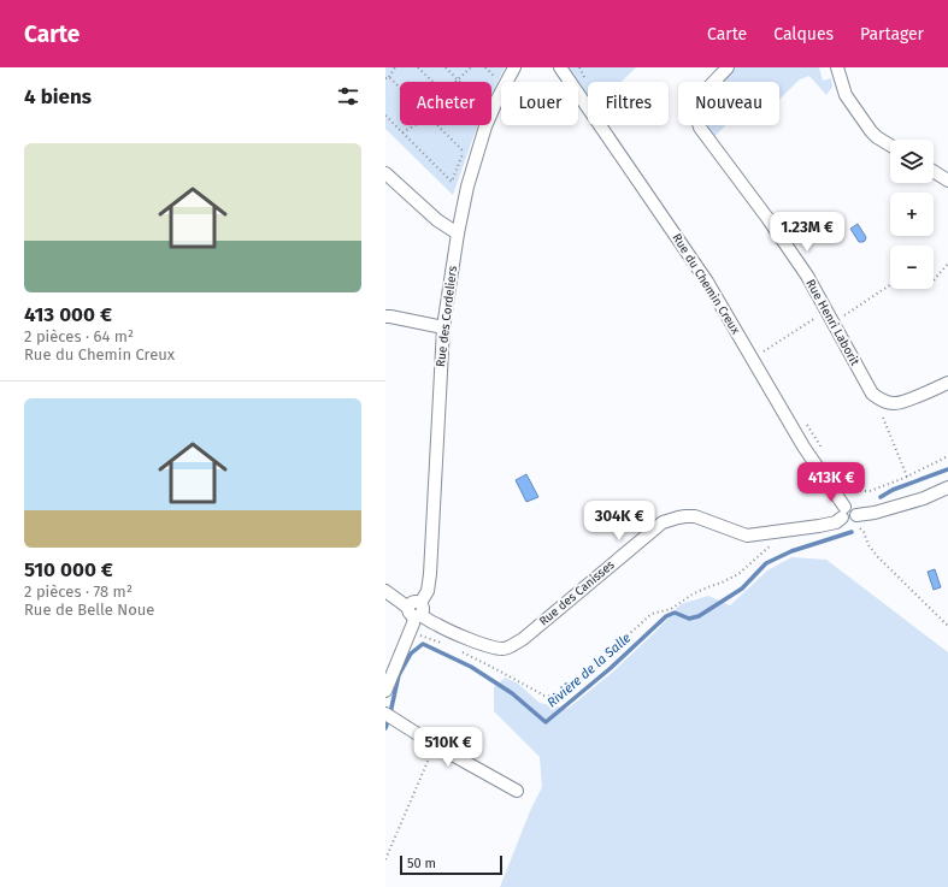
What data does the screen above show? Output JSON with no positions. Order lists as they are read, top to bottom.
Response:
{
  "streets": {
    "street": [
      "Rue du Chemin Creux",
      "Rue des Cordeliers",
      "Rue Henri Laborit",
      "Rue des Canisses"
    ]
  },
  "crossings": [
    ["Rue du Chemin Creux", "Rue des Canisses"],
    ["Rue des Cordeliers", "Rue des Canisses"]
  ],
  "water": ["Rivière de la Salle"],
  "scale_bar": "50 m",
  "page": {
    "header": "Carte",
    "nav": ["Carte", "Calques", "Partager"],
    "heading": "4 biens",
    "chip": [
      "Acheter",
      "Louer",
      "Filtres",
      "Nouveau"
    ],
    "list": [
      {
        "name": "413 000 €",
        "note": "2 pièces · 64 m² · Rue du Chemin Creux"
      },
      {
        "name": "510 000 €",
        "note": "2 pièces · 78 m² · Rue de Belle Noue"
      }
    ],
    "map_buttons": ["+", "−"],
    "price": [
      "1.23M €",
      "413K €",
      "304K €",
      "510K €"
    ],
    "scale": "50 m"
  }
}
